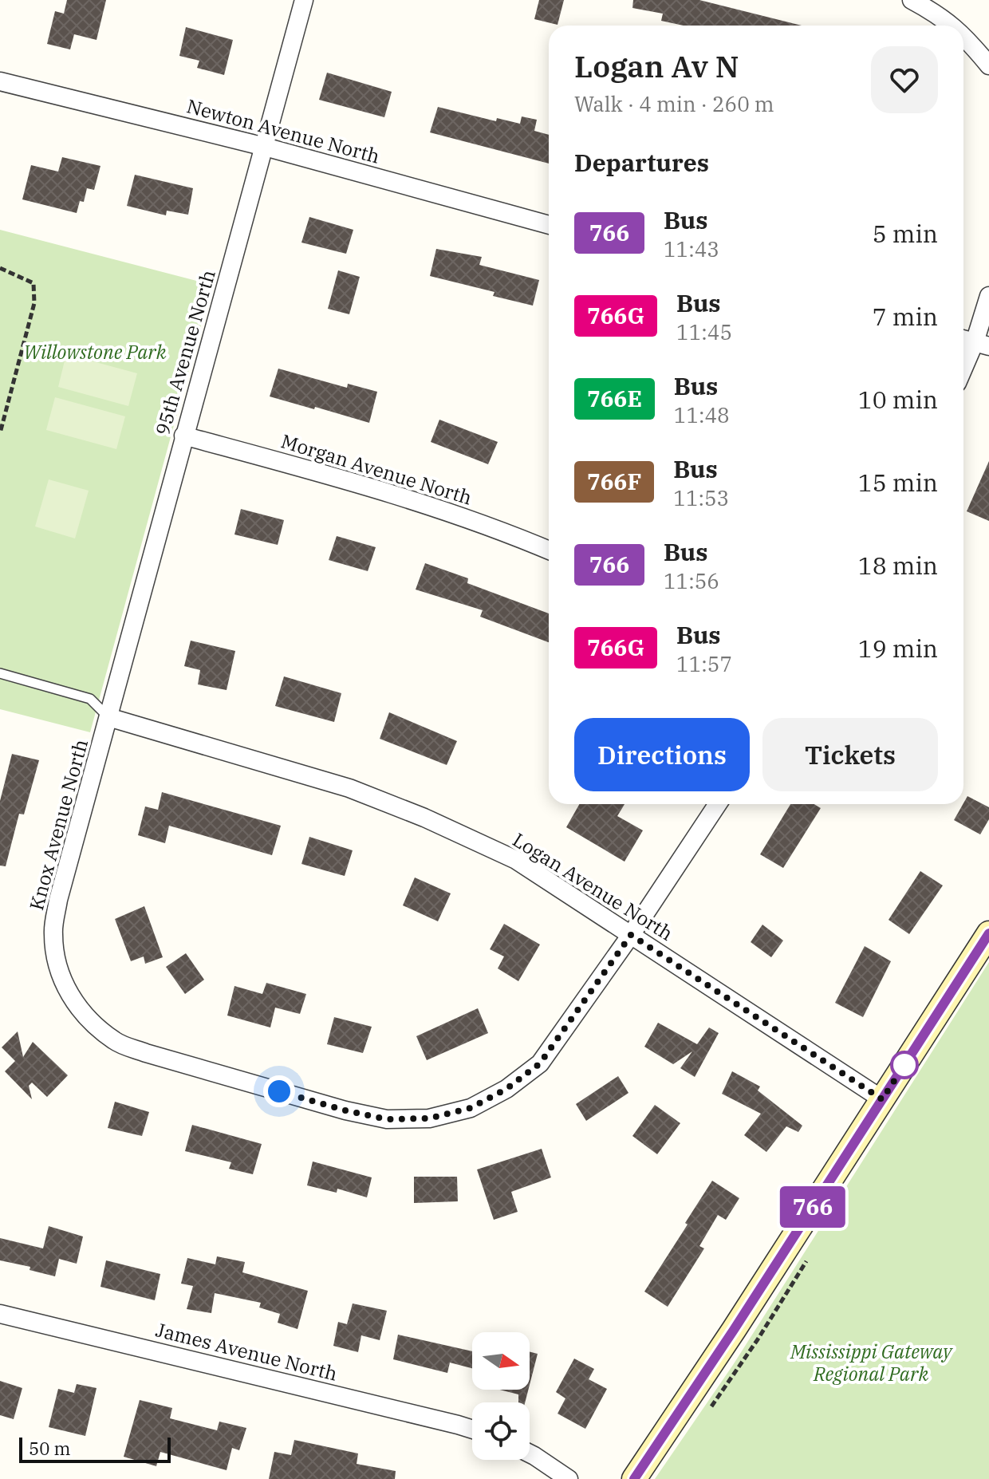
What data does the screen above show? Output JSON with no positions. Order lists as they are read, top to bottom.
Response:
{
  "streets": {
    "street": [
      "Newton Avenue North",
      "95th Avenue North",
      "Morgan Avenue North",
      "Knox Avenue North",
      "Logan Avenue North",
      "James Avenue North"
    ]
  },
  "crossings": [
    ["Newton Avenue North", "95th Avenue North"],
    ["95th Avenue North", "Morgan Avenue North"],
    ["95th Avenue North", "Knox Avenue North"],
    ["95th Avenue North", "Logan Avenue North"],
    ["Knox Avenue North", "Logan Avenue North"]
  ],
  "parks": ["Willowstone Park", "Mississippi Gateway Regional Park"],
  "lines": ["bus line 766"],
  "scale_bar": "50 m",
  "north": "right",
  "page": {
    "on_map": "766",
    "heading": [
      ["Logan Av N", "Walk · 4 min · 260 m"],
      "Departures"
    ],
    "list": [
      {
        "mark": "766",
        "name": "Bus",
        "note": "11:43",
        "value": "5 min"
      },
      {
        "mark": "766G",
        "name": "Bus",
        "note": "11:45",
        "value": "7 min"
      },
      {
        "mark": "766E",
        "name": "Bus",
        "note": "11:48",
        "value": "10 min"
      },
      {
        "mark": "766F",
        "name": "Bus",
        "note": "11:53",
        "value": "15 min"
      },
      {
        "mark": "766",
        "name": "Bus",
        "note": "11:56",
        "value": "18 min"
      },
      {
        "mark": "766G",
        "name": "Bus",
        "note": "11:57",
        "value": "19 min"
      }
    ],
    "buttons": ["Directions", "Tickets"],
    "scale": "50 m"
  }
}
